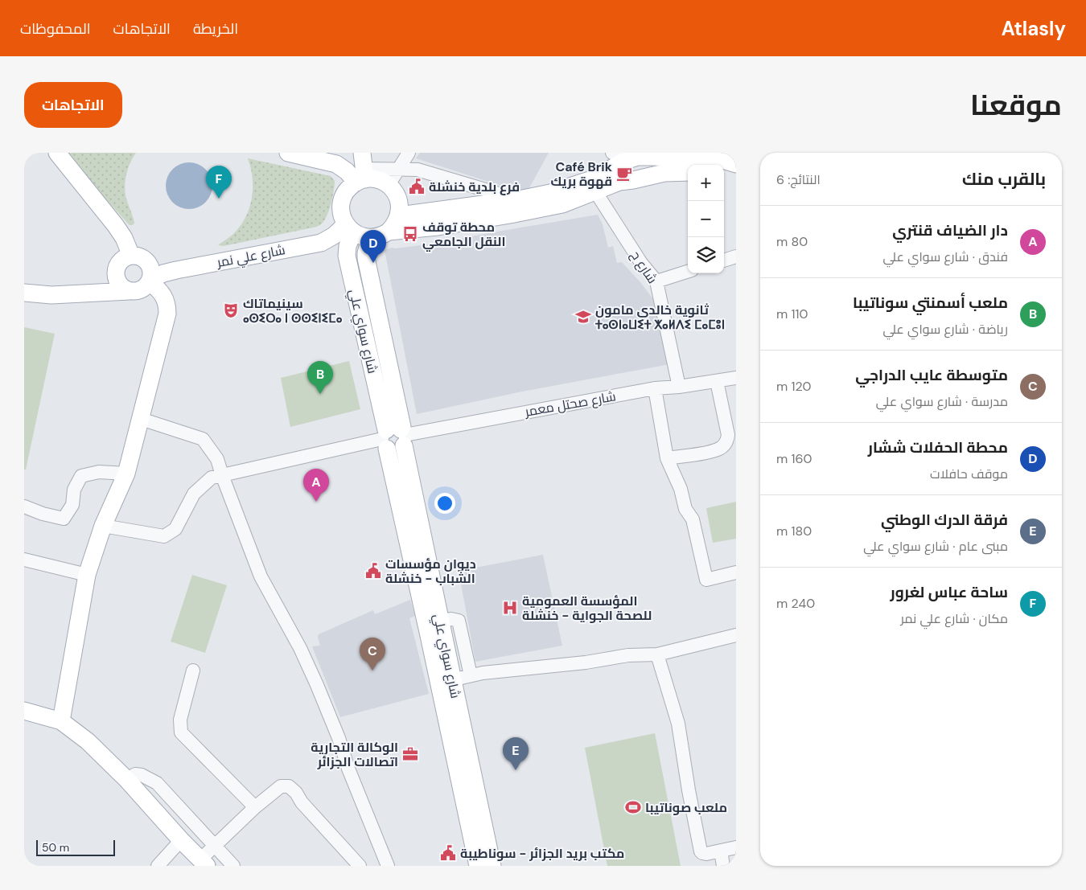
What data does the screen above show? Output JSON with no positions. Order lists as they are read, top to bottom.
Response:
{
  "streets": {
    "main road": ["شارع علي نمر", "شارع سواي علي"],
    "street": ["شارع ح", "شارع صحتل معمر"]
  },
  "crossings": [
    ["شارع علي نمر", "شارع سواي علي"],
    ["شارع ح", "شارع صحتل معمر"],
    ["شارع سواي علي", "شارع صحتل معمر"]
  ],
  "places": {
    "cafe": ["Café Brik قهوة بريك"],
    "public building": ["فرع بلدية خنشلة", "ديوان مؤسسات الشباب - خنشلة", "مكتب بريد الجزائر - سوناطيبة"],
    "bus stop": ["محطة توقف النقل الجامعي"],
    "theatre": ["سينيماتاك ⴰⵙⵉⵔⴰ ⵏ ⵙⵙⵉⵏⵉⵎⴰ"],
    "school or university": ["ثانوية خالدي مامون ⵜⴰⵙⵏⴰⵡⵉⵜ ⵅⴰⵍⴷⵉ ⵎⴰⵎⵓⵏ"],
    "hospital": ["المؤسسة العمومية للصحة الجواية - خنشلة"],
    "office": ["الوكالة التجارية اتصالات الجزائر"],
    "sports": ["ملعب صوناتيبا"]
  },
  "scale_bar": "50 m",
  "page": {
    "header": "Atlasly",
    "nav": ["الخريطة", "الاتجاهات", "المحفوظات"],
    "title": "موقعنا",
    "buttons": "الاتجاهات",
    "heading": ["بالقرب منك", "النتائج: 6"],
    "map_buttons": ["+", "−"],
    "pins": [
      "F",
      "D",
      "B",
      "A",
      "C",
      "E"
    ],
    "list": [
      {
        "mark": "A",
        "name": "دار الضياف قنتري",
        "note": "فندق · شارع سواي علي",
        "value": "80 m"
      },
      {
        "mark": "B",
        "name": "ملعب أسمنتي سوناتيبا",
        "note": "رياضة · شارع سواي علي",
        "value": "110 m"
      },
      {
        "mark": "C",
        "name": "متوسطة عايب الدراجي",
        "note": "مدرسة · شارع سواي علي",
        "value": "120 m"
      },
      {
        "mark": "D",
        "name": "محطة الحفلات ششار",
        "note": "موقف حافلات",
        "value": "160 m"
      },
      {
        "mark": "E",
        "name": "فرقة الدرك الوطني",
        "note": "مبنى عام · شارع سواي علي",
        "value": "180 m"
      },
      {
        "mark": "F",
        "name": "ساحة عباس لغرور",
        "note": "مكان · شارع علي نمر",
        "value": "240 m"
      }
    ],
    "scale": "50 m"
  }
}
